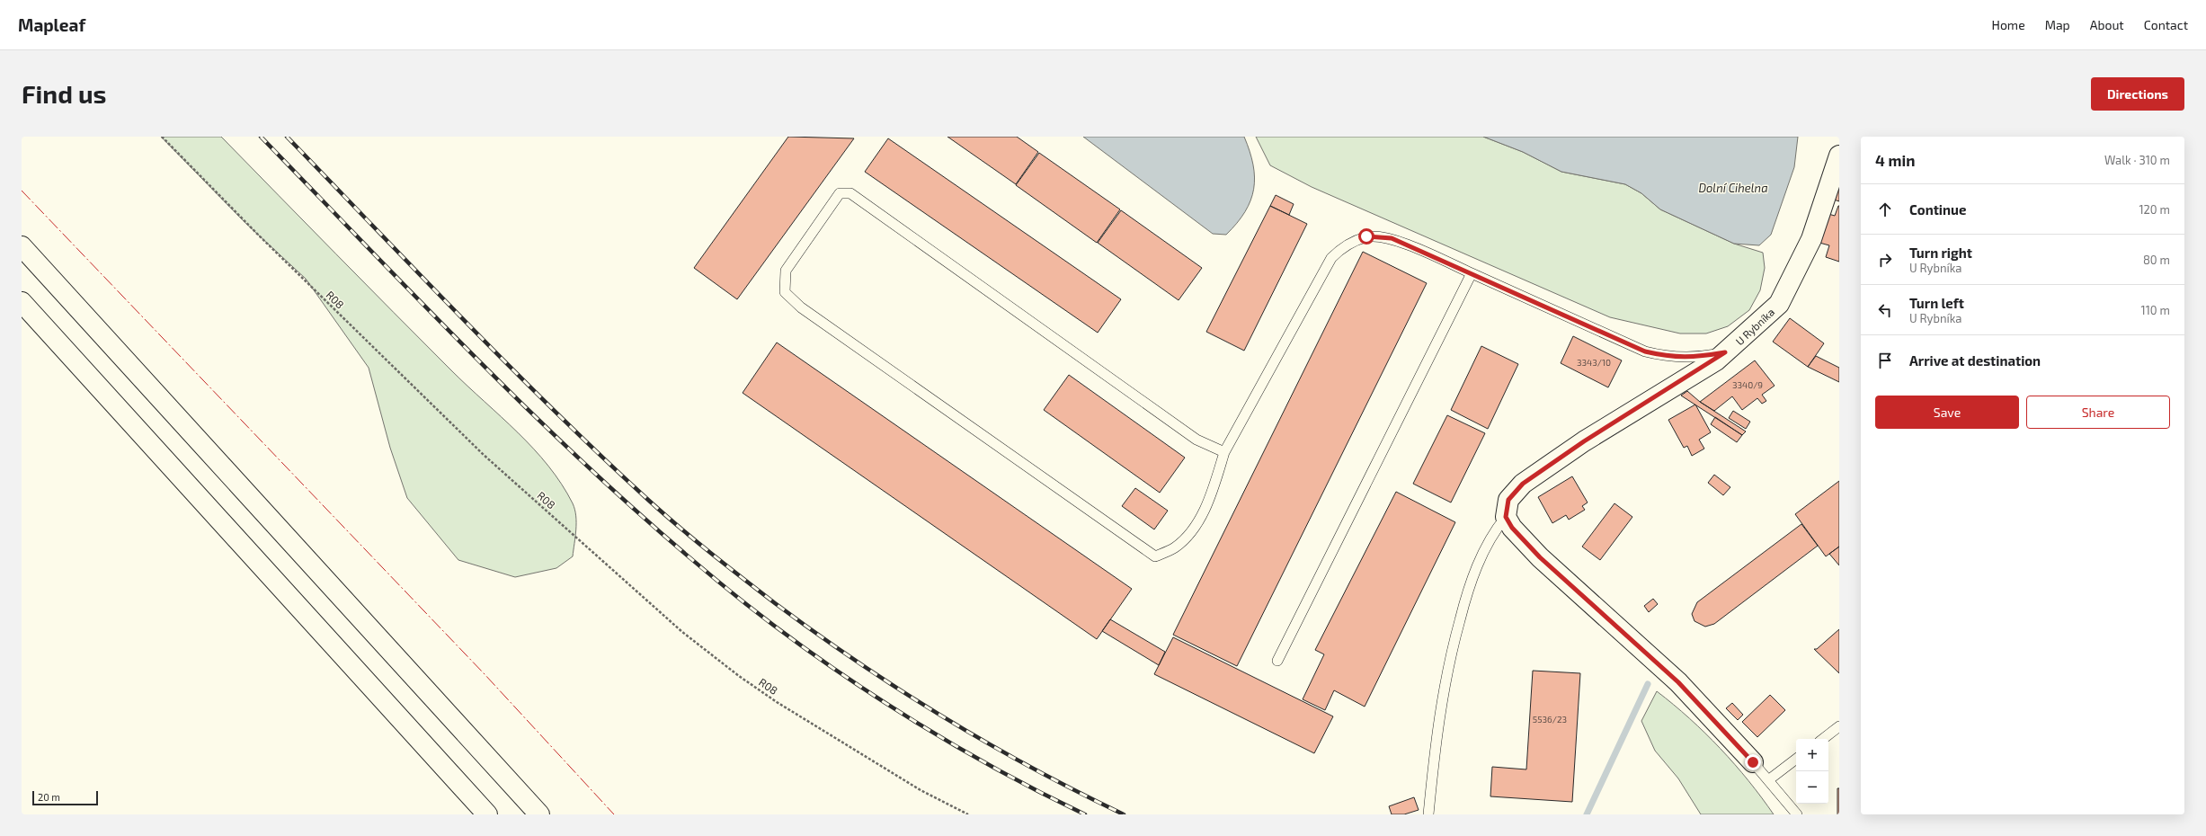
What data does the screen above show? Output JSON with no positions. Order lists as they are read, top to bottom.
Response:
{
  "streets": {
    "main road": ["U Rybníka"],
    "path": ["R08"]
  },
  "water": ["Dolní Cihelna"],
  "house_numbers": ["3343/10", "3340/9", "5536/23"],
  "scale_bar": "20 m",
  "page": {
    "header": "Mapleaf",
    "nav": [
      "Home",
      "Map",
      "About",
      "Contact"
    ],
    "buttons": [
      "Directions",
      ["Save", "Share"]
    ],
    "title": "Find us",
    "heading": ["4 min", "Walk · 310 m"],
    "list": [
      ["Continue", "120 m"],
      ["Turn right", "U Rybníka", "80 m"],
      ["Turn left", "U Rybníka", "110 m"],
      "Arrive at destination"
    ],
    "map_buttons": ["+", "−"],
    "scale": "20 m"
  }
}
